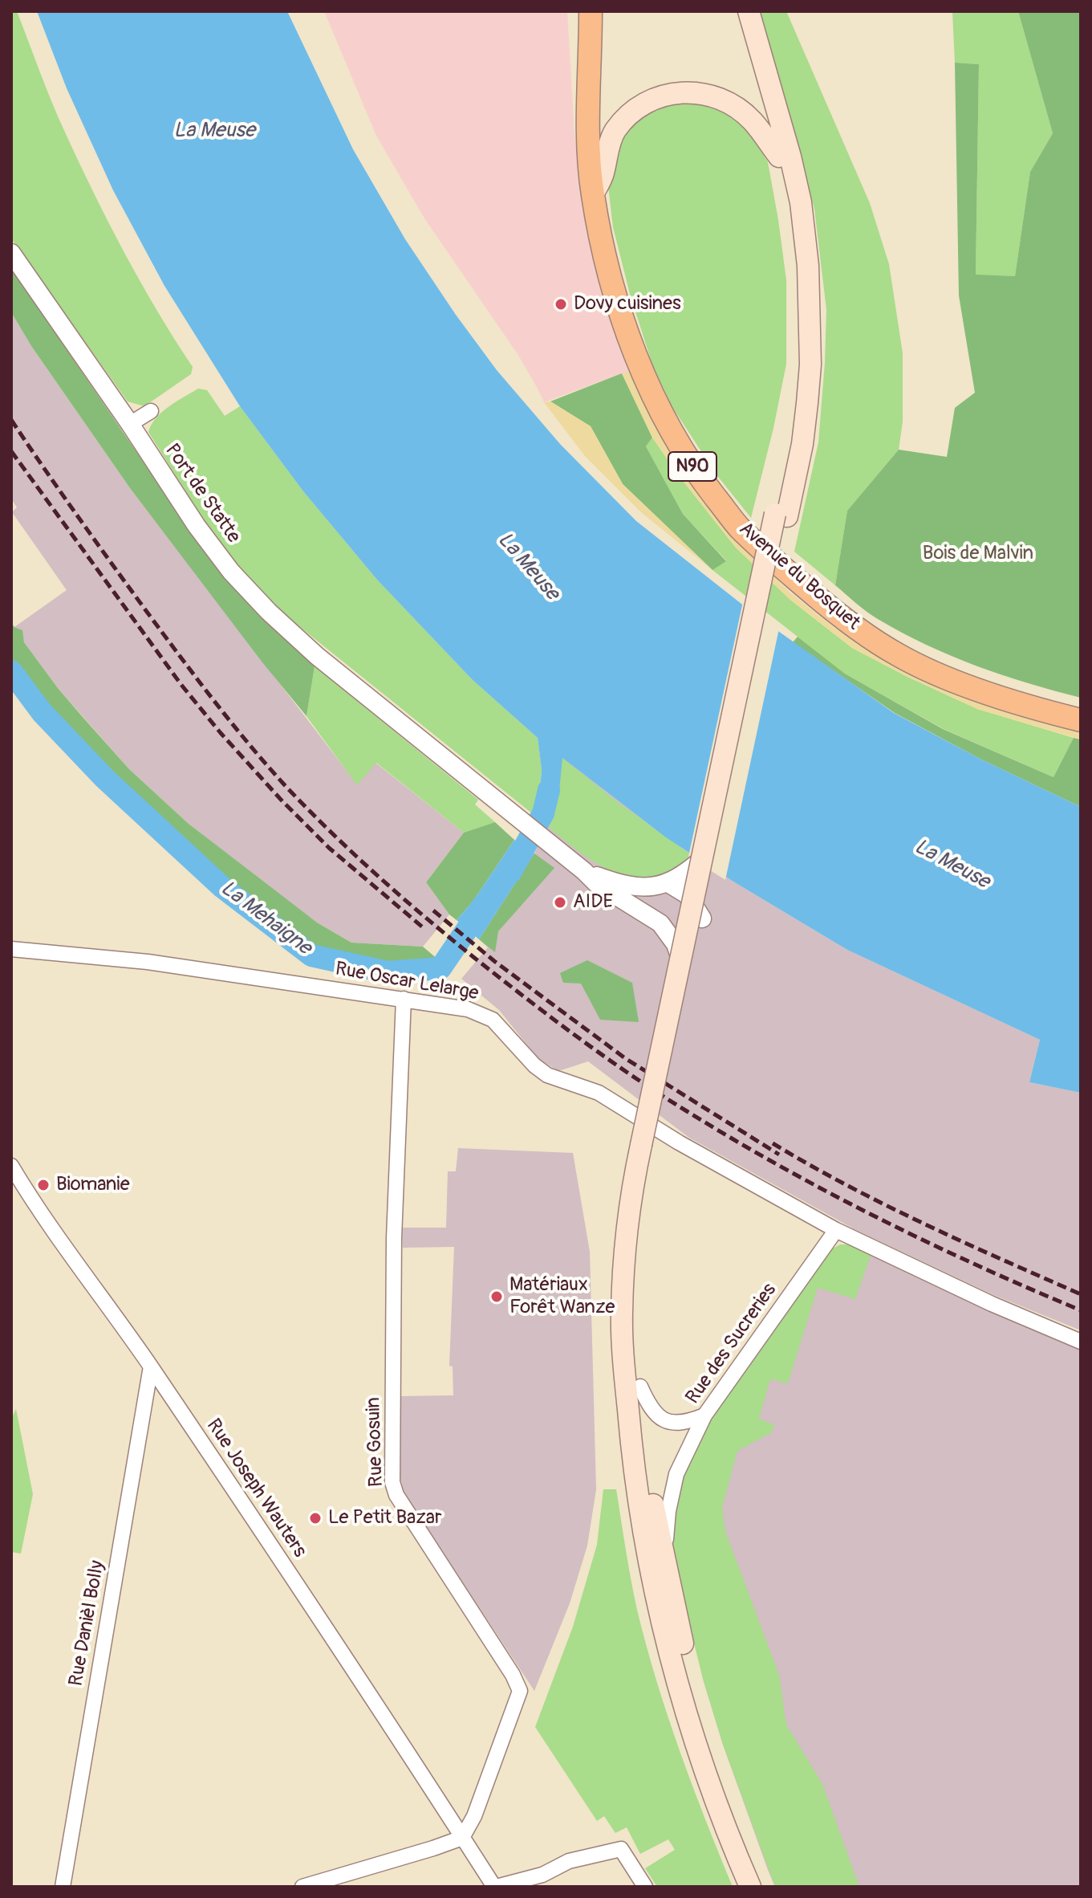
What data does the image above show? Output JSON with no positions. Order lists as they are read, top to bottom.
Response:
{
  "streets": {
    "main road": ["N90", "Avenue du Bosquet"],
    "street": [
      "Port de Statte",
      "Rue Oscar Lelarge",
      "Rue des Sucreries",
      "Rue Gosuin",
      "Rue Joseph Wauters",
      "Rue Danièl Bolly"
    ]
  },
  "crossings": [
    ["Rue Oscar Lelarge", "Rue des Sucreries"],
    ["Rue Oscar Lelarge", "Rue Gosuin"],
    ["Rue Gosuin", "Rue Joseph Wauters"],
    ["Rue Joseph Wauters", "Rue Danièl Bolly"]
  ],
  "water": ["La Meuse", "La Mehaigne"],
  "parks": ["Bois de Malvin"],
  "places": [
    "Dovy cuisines",
    "AIDE",
    "Biomanie",
    "Matériaux Forêt Wanze",
    "Le Petit Bazar"
  ]
}
